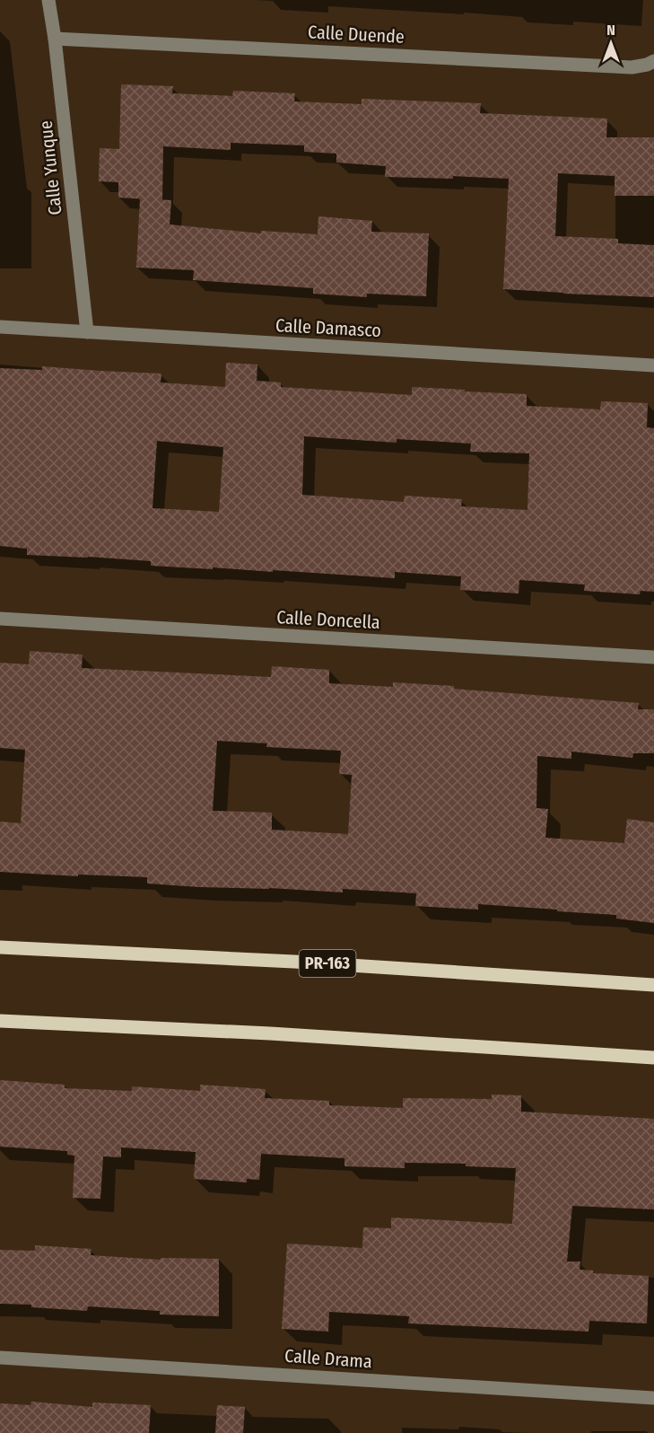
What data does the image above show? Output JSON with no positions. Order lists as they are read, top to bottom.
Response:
{
  "streets": {
    "main road": ["PR-163"],
    "street": [
      "Calle Duende",
      "Calle Yunque",
      "Calle Damasco",
      "Calle Doncella",
      "Calle Drama"
    ]
  },
  "crossings": [
    ["Calle Duende", "Calle Yunque"],
    ["Calle Yunque", "Calle Damasco"]
  ],
  "north": "top"
}
